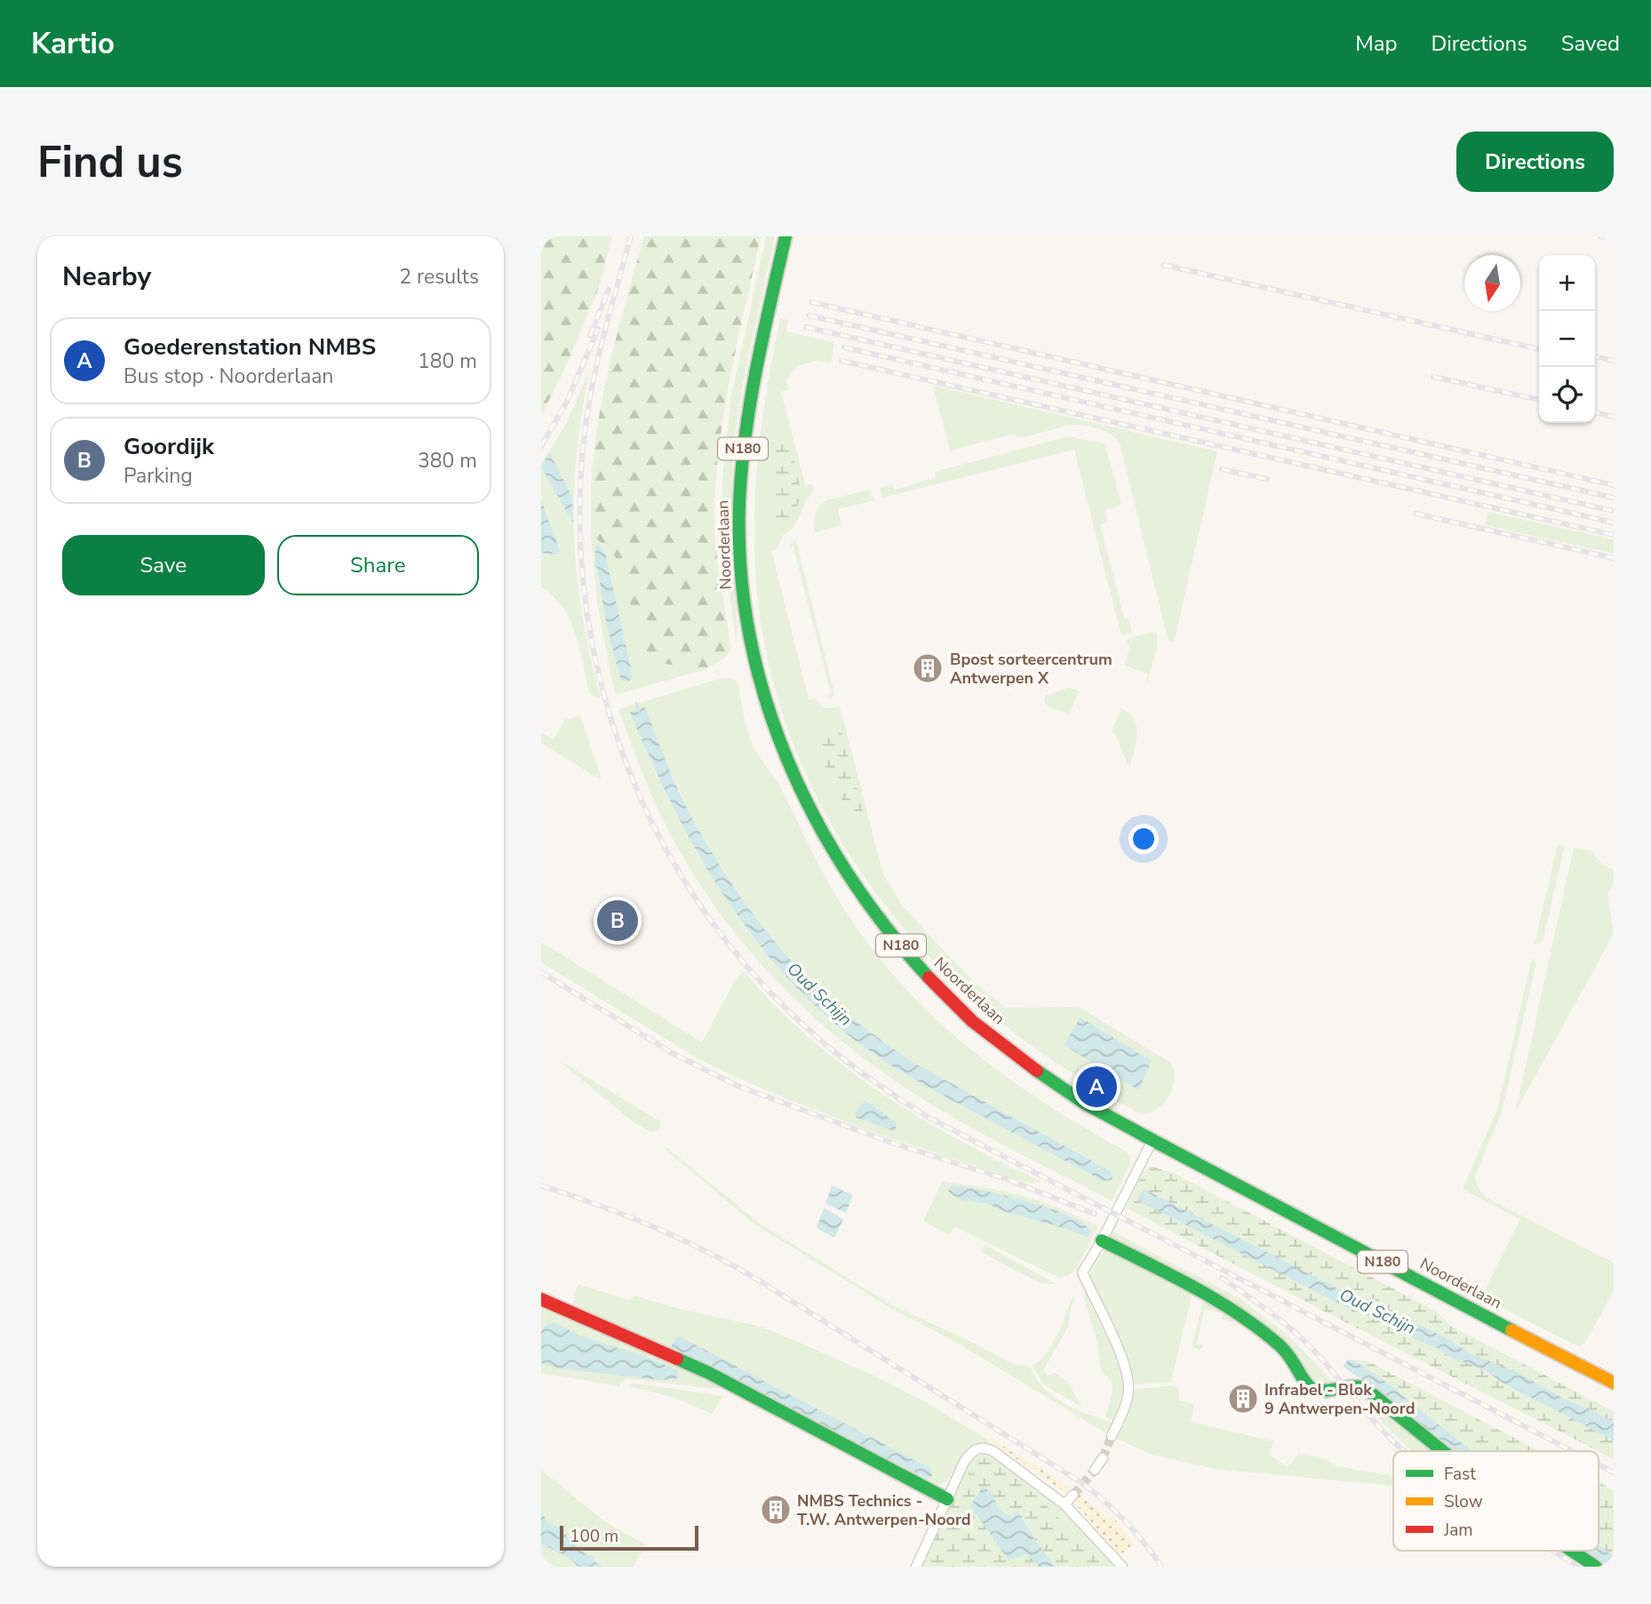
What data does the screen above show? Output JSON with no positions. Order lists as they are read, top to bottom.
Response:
{
  "streets": {
    "main road": ["N180", "Noorderlaan"]
  },
  "water": ["Oud Schijn"],
  "places": {
    "building": ["Bpost sorteercentrum Antwerpen X", "Infrabel - Blok 9 Antwerpen-Noord", "NMBS Technics - T.W. Antwerpen-Noord"]
  },
  "legend": ["Fast", "Slow", "Jam"],
  "scale_bar": "100 m",
  "north": "bottom",
  "page": {
    "header": "Kartio",
    "nav": ["Map", "Directions", "Saved"],
    "buttons": [
      "Directions",
      ["Save", "Share"]
    ],
    "title": "Find us",
    "heading": ["Nearby", "2 results"],
    "map_buttons": ["+", "−"],
    "list": [
      {
        "mark": "A",
        "name": "Goederenstation NMBS",
        "note": "Bus stop · Noorderlaan",
        "value": "180 m"
      },
      {
        "mark": "B",
        "name": "Goordijk",
        "note": "Parking",
        "value": "380 m"
      }
    ],
    "pins": ["B", "A"],
    "scale": "100 m"
  }
}
